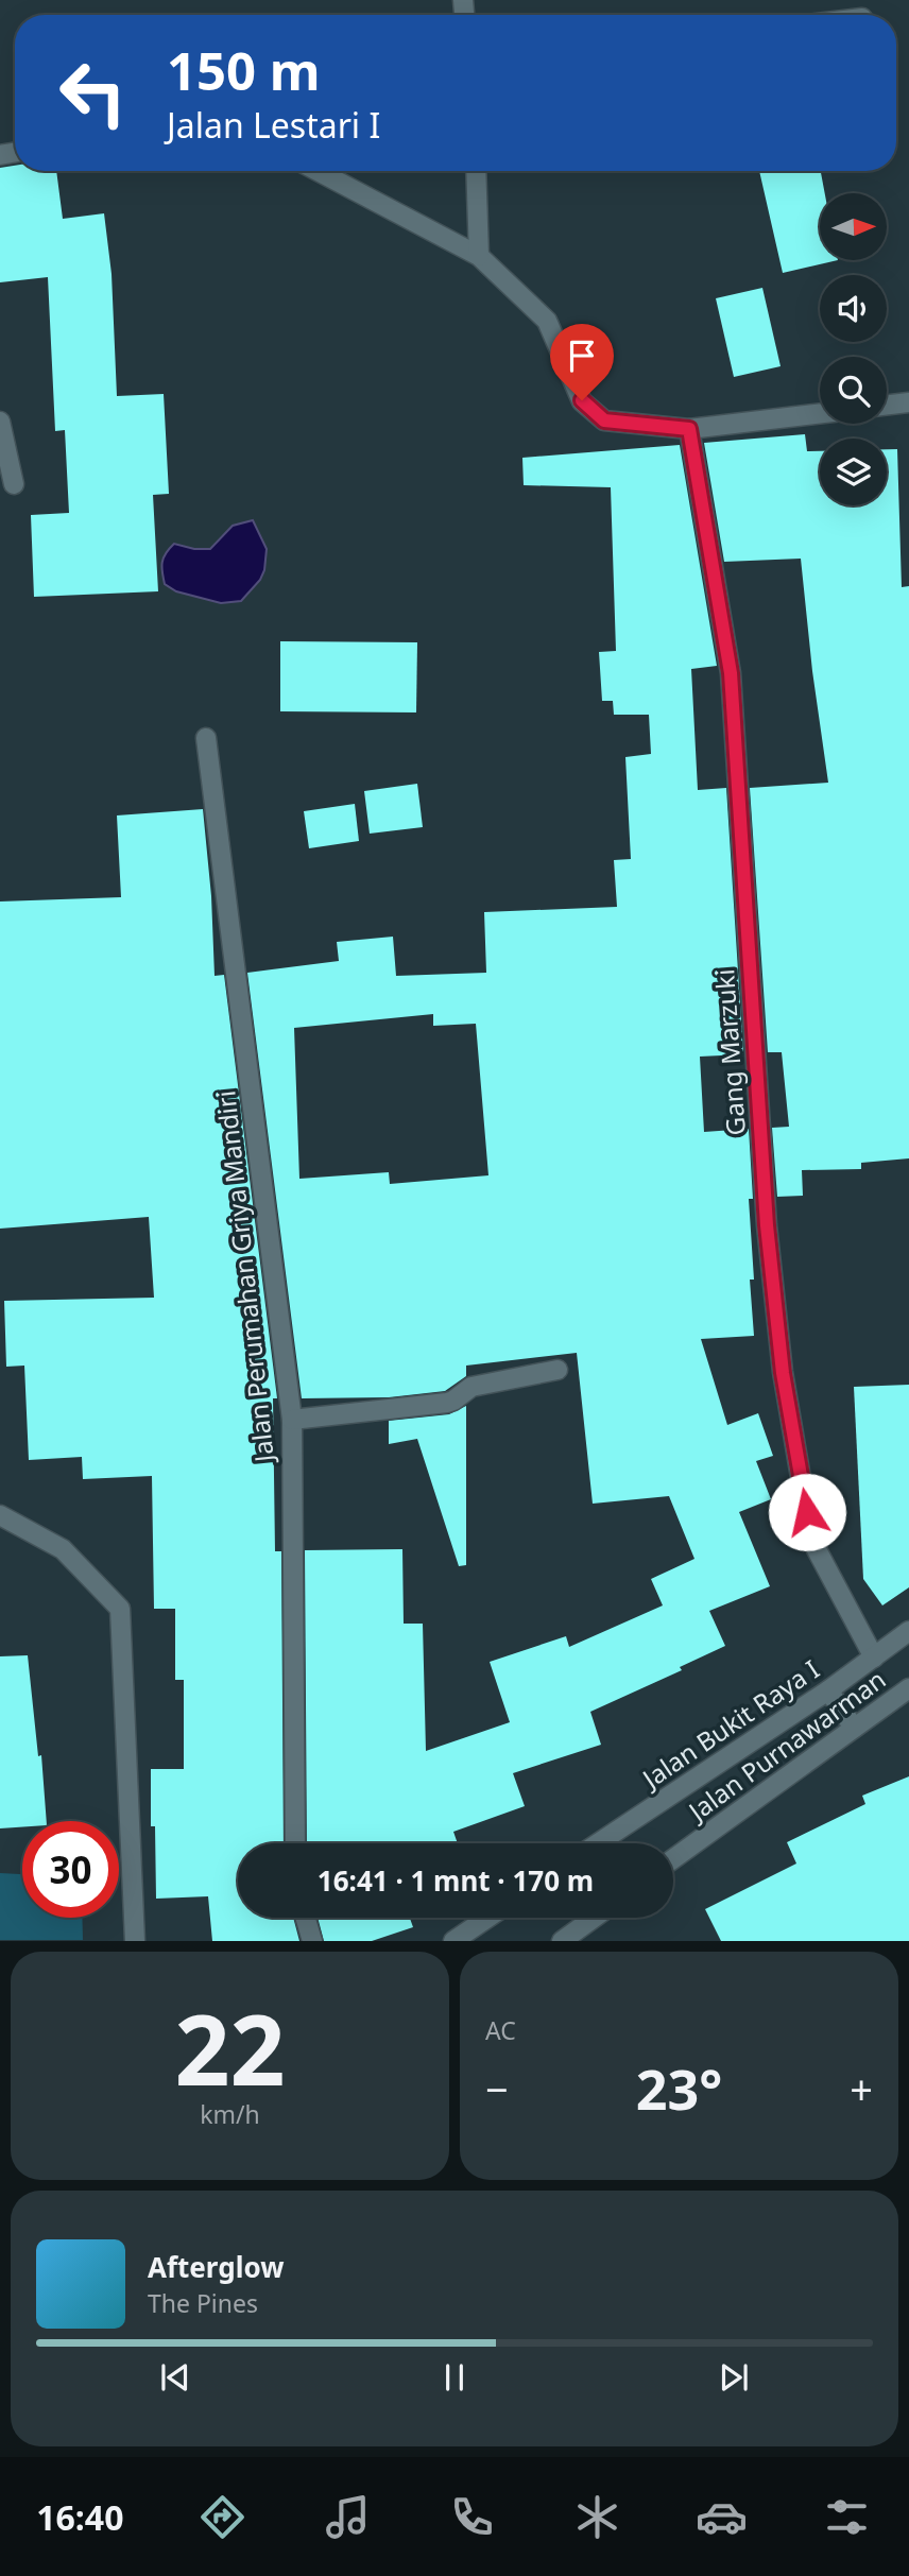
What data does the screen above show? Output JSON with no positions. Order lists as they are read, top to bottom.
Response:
{
  "streets": {
    "street": [
      "Gang Marzuki",
      "Jalan Perumahan Griya Mandiri",
      "Jalan Bukit Raya I",
      "Jalan Purnawarman"
    ]
  },
  "crossings": [
    ["Gang Marzuki", "Jalan Bukit Raya I"]
  ],
  "north": "right",
  "page": {
    "turn": ["150 m", "Jalan Lestari I"],
    "limit": "30",
    "trip": "16:41 · 1 mnt · 170 m",
    "tile": [
      ["22", "km/h"],
      "AC"
    ],
    "heat": ["−", "23°", "+"],
    "song": ["Afterglow", "The Pines"],
    "tabs": "16:40"
  }
}
